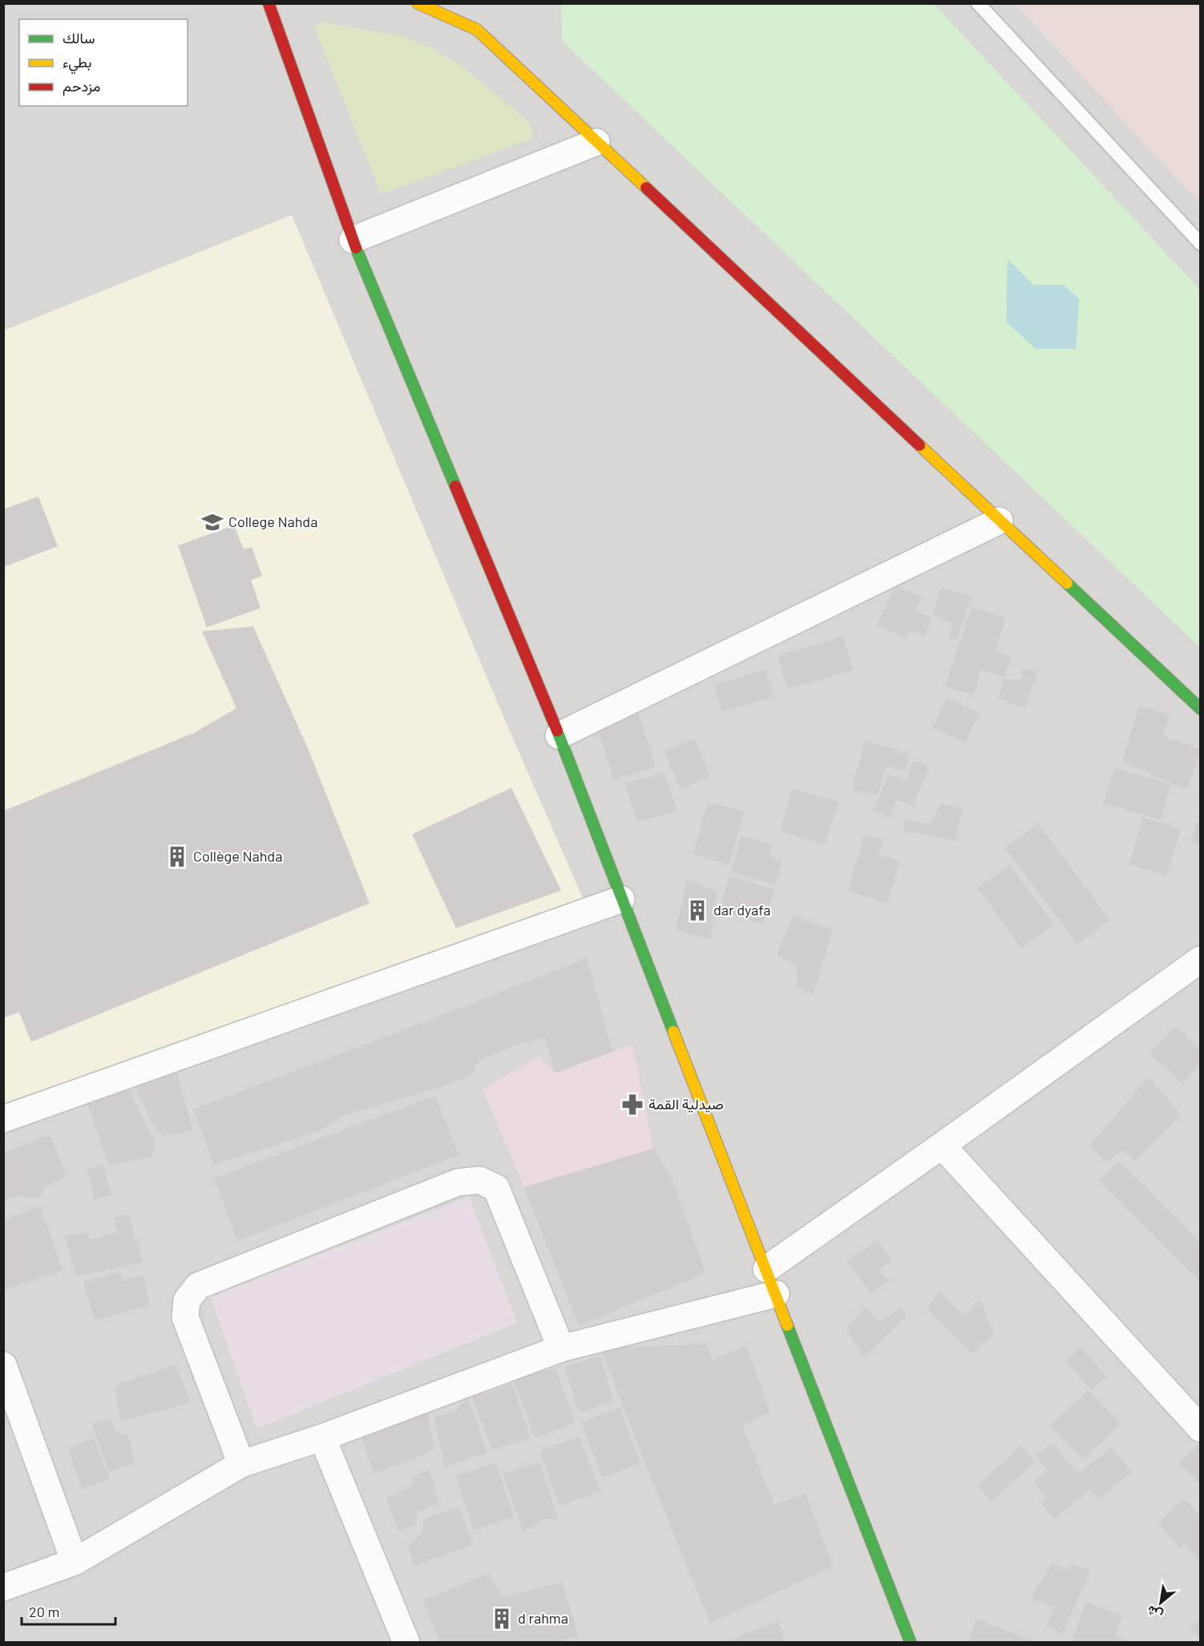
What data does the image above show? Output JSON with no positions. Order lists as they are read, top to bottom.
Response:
{
  "places": {
    "school or university": ["College Nahda"],
    "building": ["Collège Nahda", "dar dyafa", "d rahma"],
    "pharmacy": ["صيدلية القمة"]
  },
  "legend": ["سالك", "بطيء", "مزدحم"],
  "scale_bar": "20 m",
  "north": "bottom left"
}
